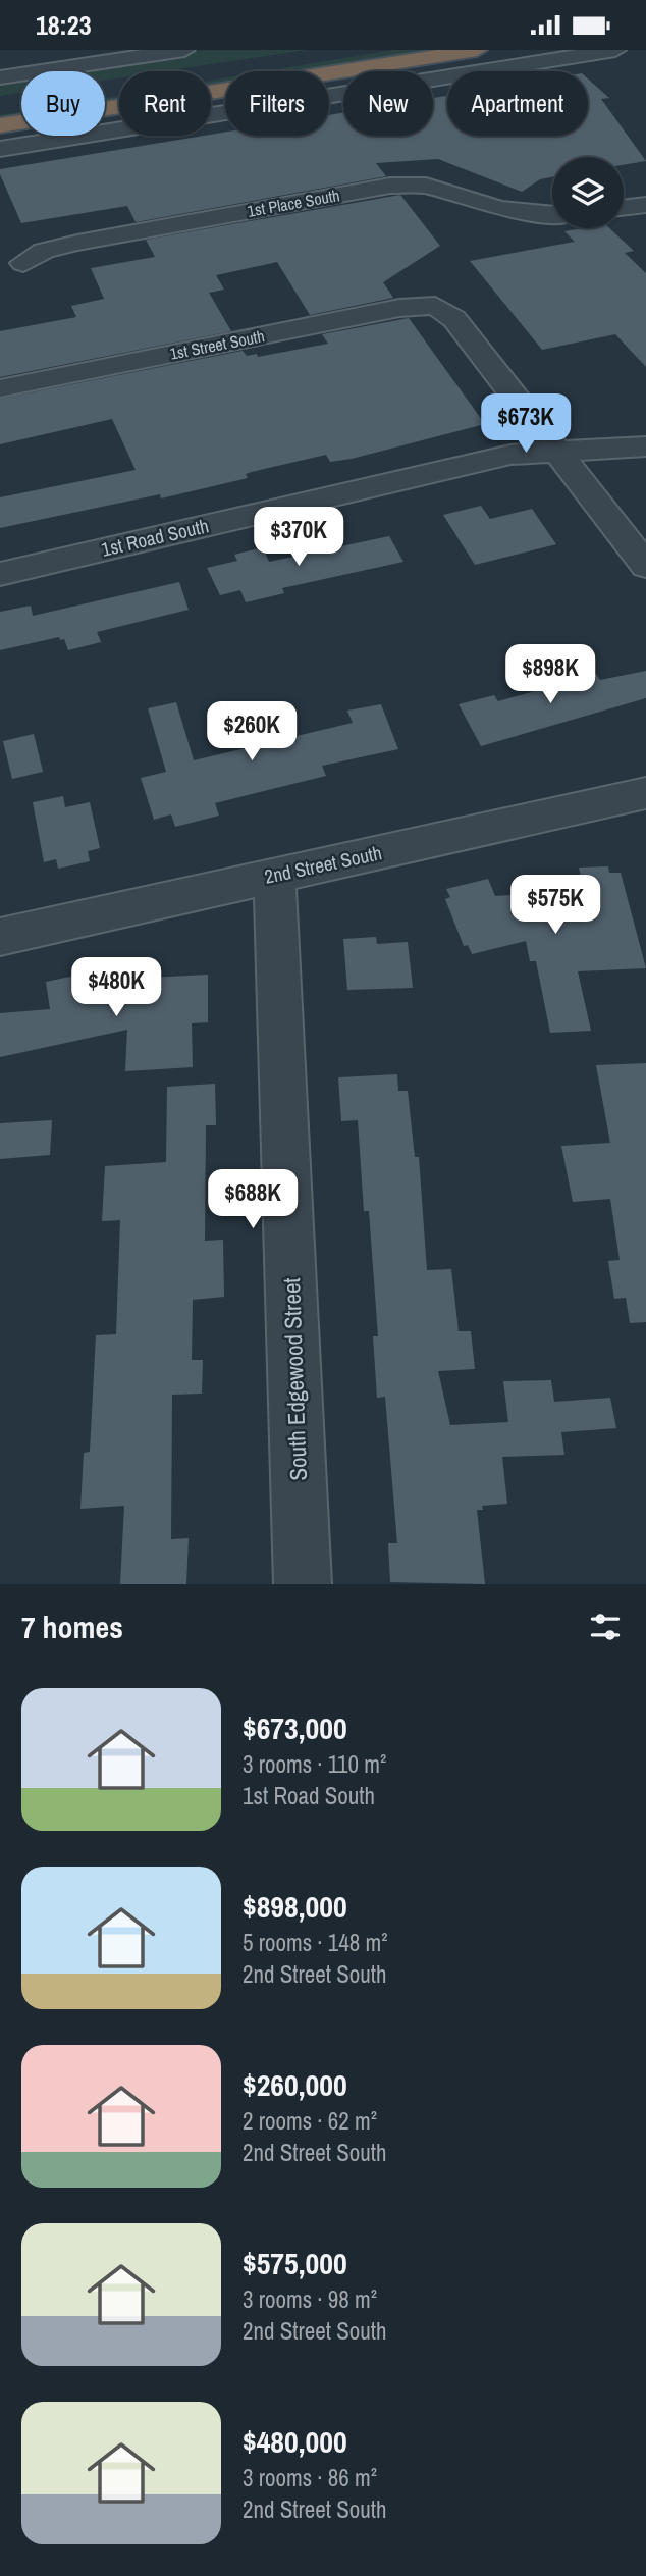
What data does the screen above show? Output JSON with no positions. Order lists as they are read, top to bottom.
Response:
{
  "streets": {
    "street": [
      "1st Place South",
      "1st Street South",
      "1st Road South",
      "2nd Street South",
      "South Edgewood Street"
    ]
  },
  "crossings": [
    ["1st Street South", "1st Road South"],
    ["2nd Street South", "South Edgewood Street"]
  ],
  "page": {
    "status": "18:23",
    "chip": [
      "Buy",
      "Rent",
      "Filters",
      "New",
      "Apartment"
    ],
    "price": [
      "$673K",
      "$370K",
      "$898K",
      "$260K",
      "$575K",
      "$480K",
      "$688K"
    ],
    "heading": "7 homes",
    "list": [
      {
        "name": "$673,000",
        "note": "3 rooms · 110 m² · 1st Road South"
      },
      {
        "name": "$898,000",
        "note": "5 rooms · 148 m² · 2nd Street South"
      },
      {
        "name": "$260,000",
        "note": "2 rooms · 62 m² · 2nd Street South"
      },
      {
        "name": "$575,000",
        "note": "3 rooms · 98 m² · 2nd Street South"
      },
      {
        "name": "$480,000",
        "note": "3 rooms · 86 m² · 2nd Street South"
      }
    ]
  }
}
